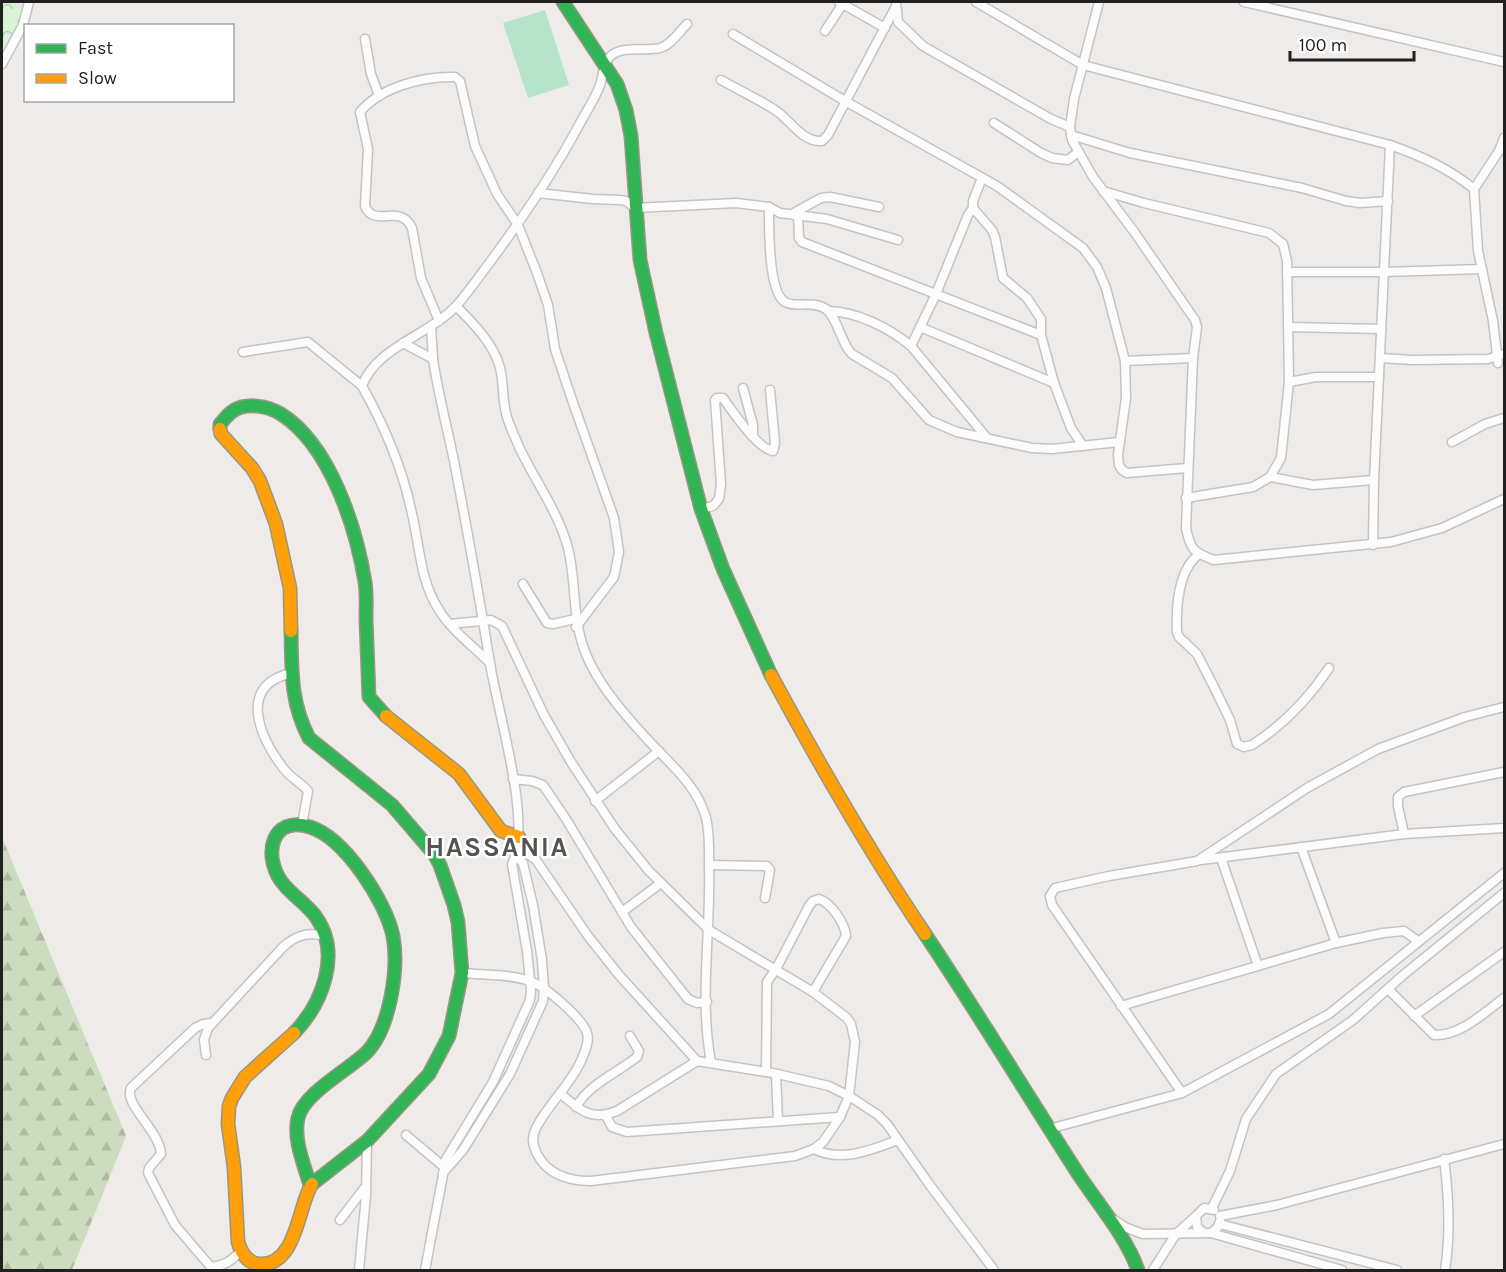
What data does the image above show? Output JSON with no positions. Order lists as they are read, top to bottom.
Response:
{
  "districts": ["HASSANIA"],
  "legend": ["Fast", "Slow"],
  "scale_bar": "100 m"
}
